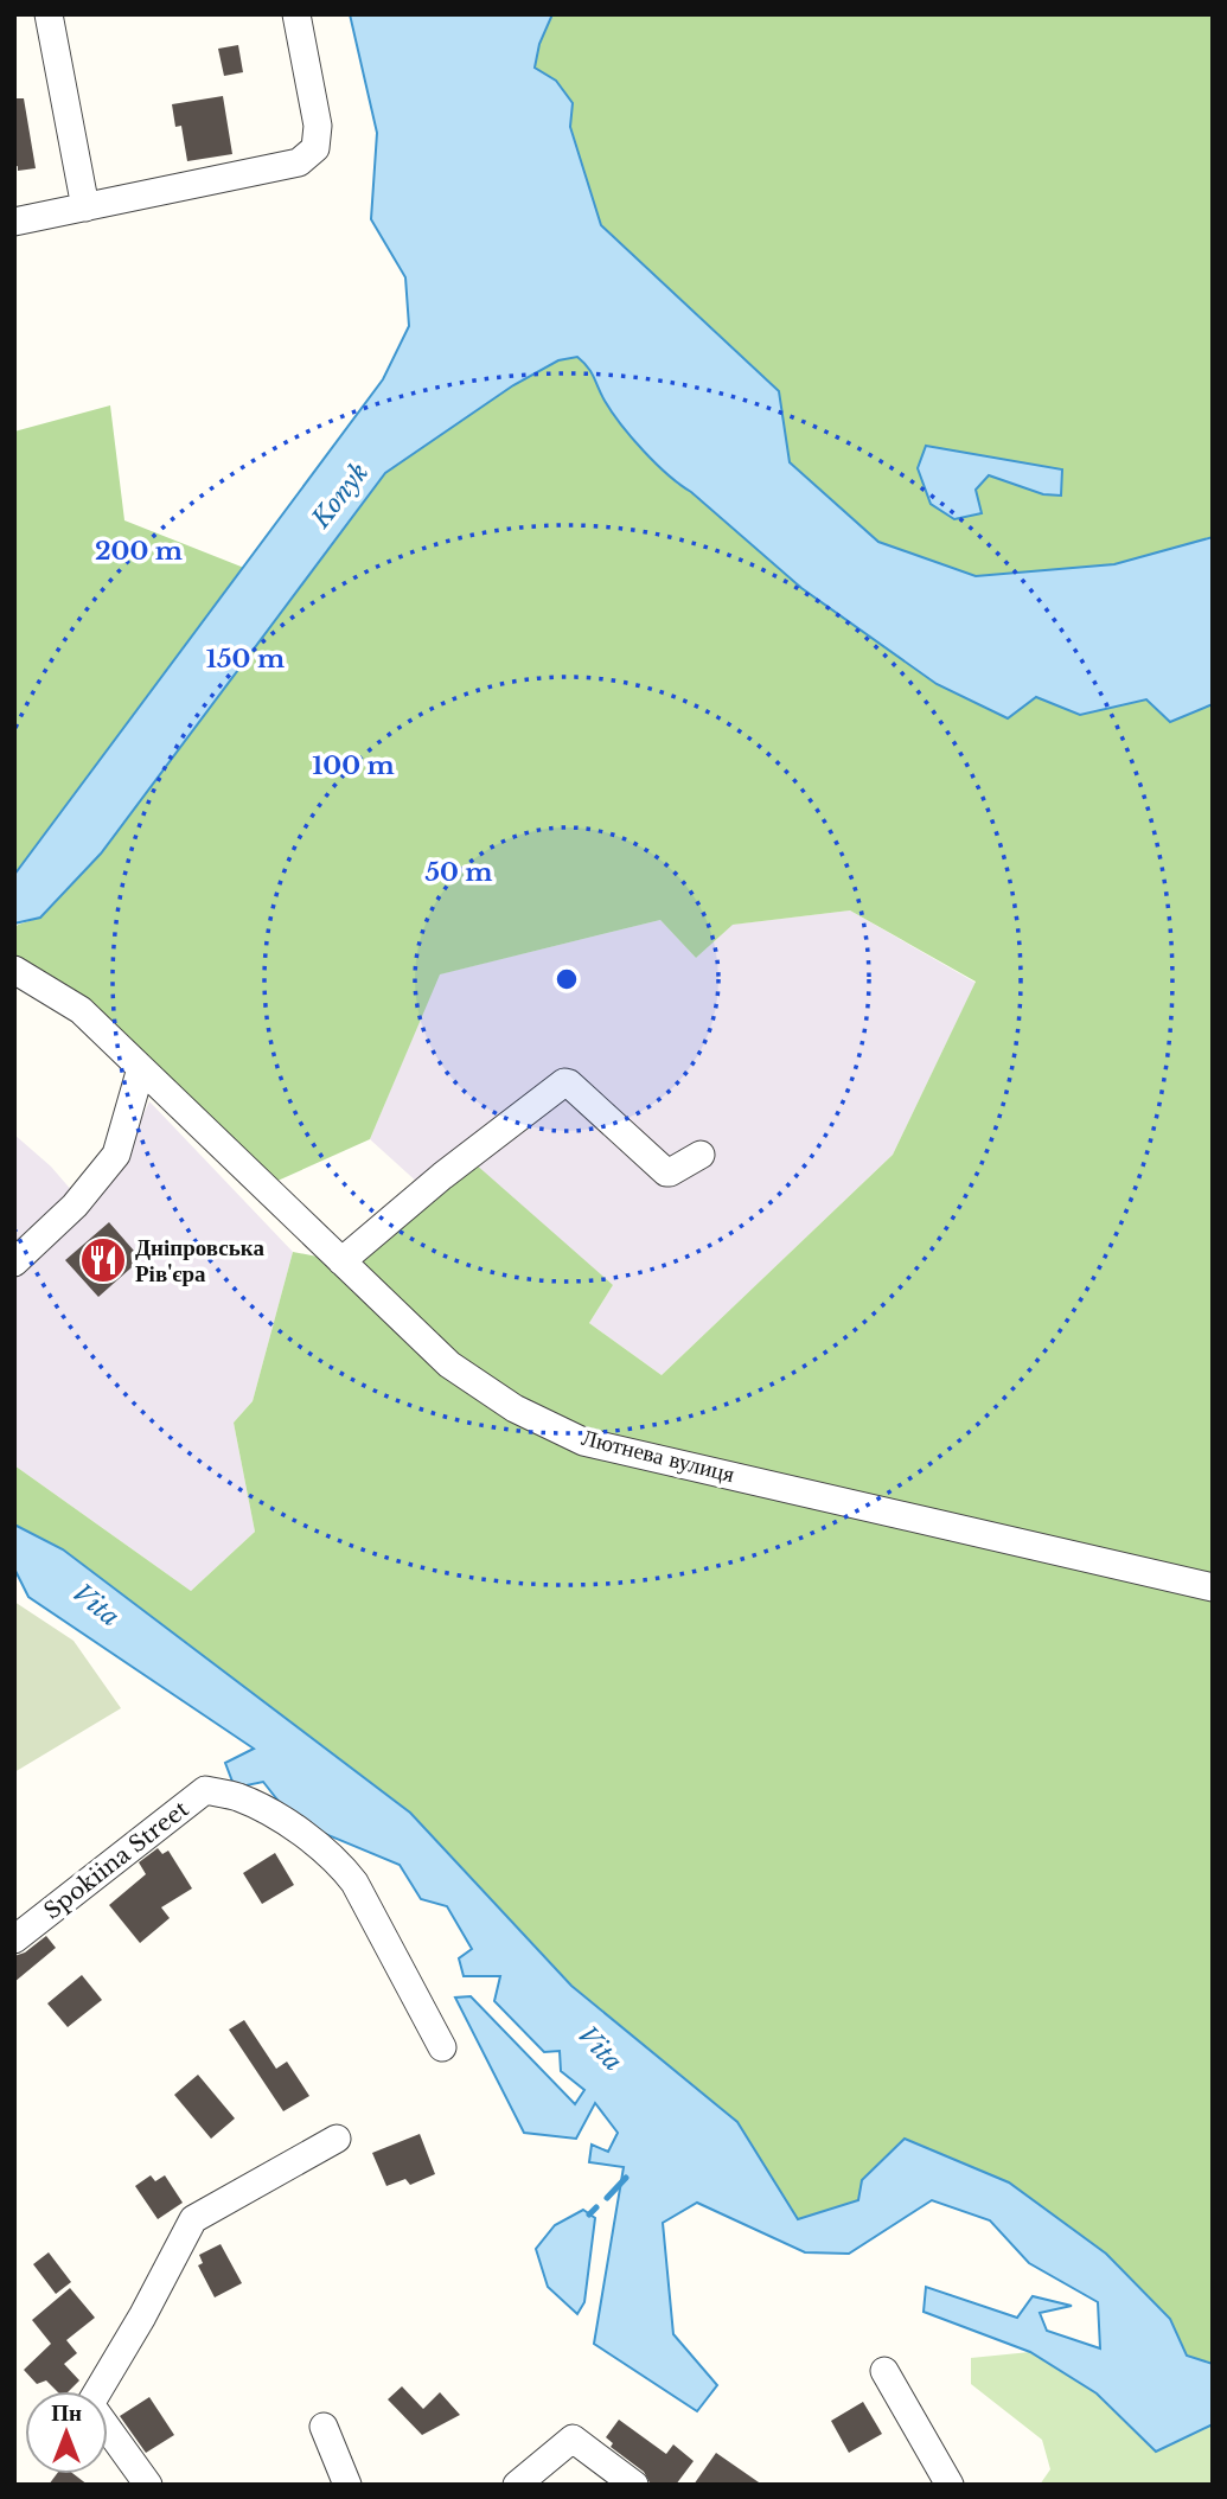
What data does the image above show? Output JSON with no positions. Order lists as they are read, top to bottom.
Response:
{
  "streets": {
    "street": ["Лютнева вулиця", "Spokiina Street"]
  },
  "water": ["Konyk", "Vita"],
  "places": {
    "restaurant": ["Дніпровська Рів'єра"]
  },
  "north": "top",
  "rings": [
    "200 m",
    "150 m",
    "100 m",
    "50 m"
  ]
}
